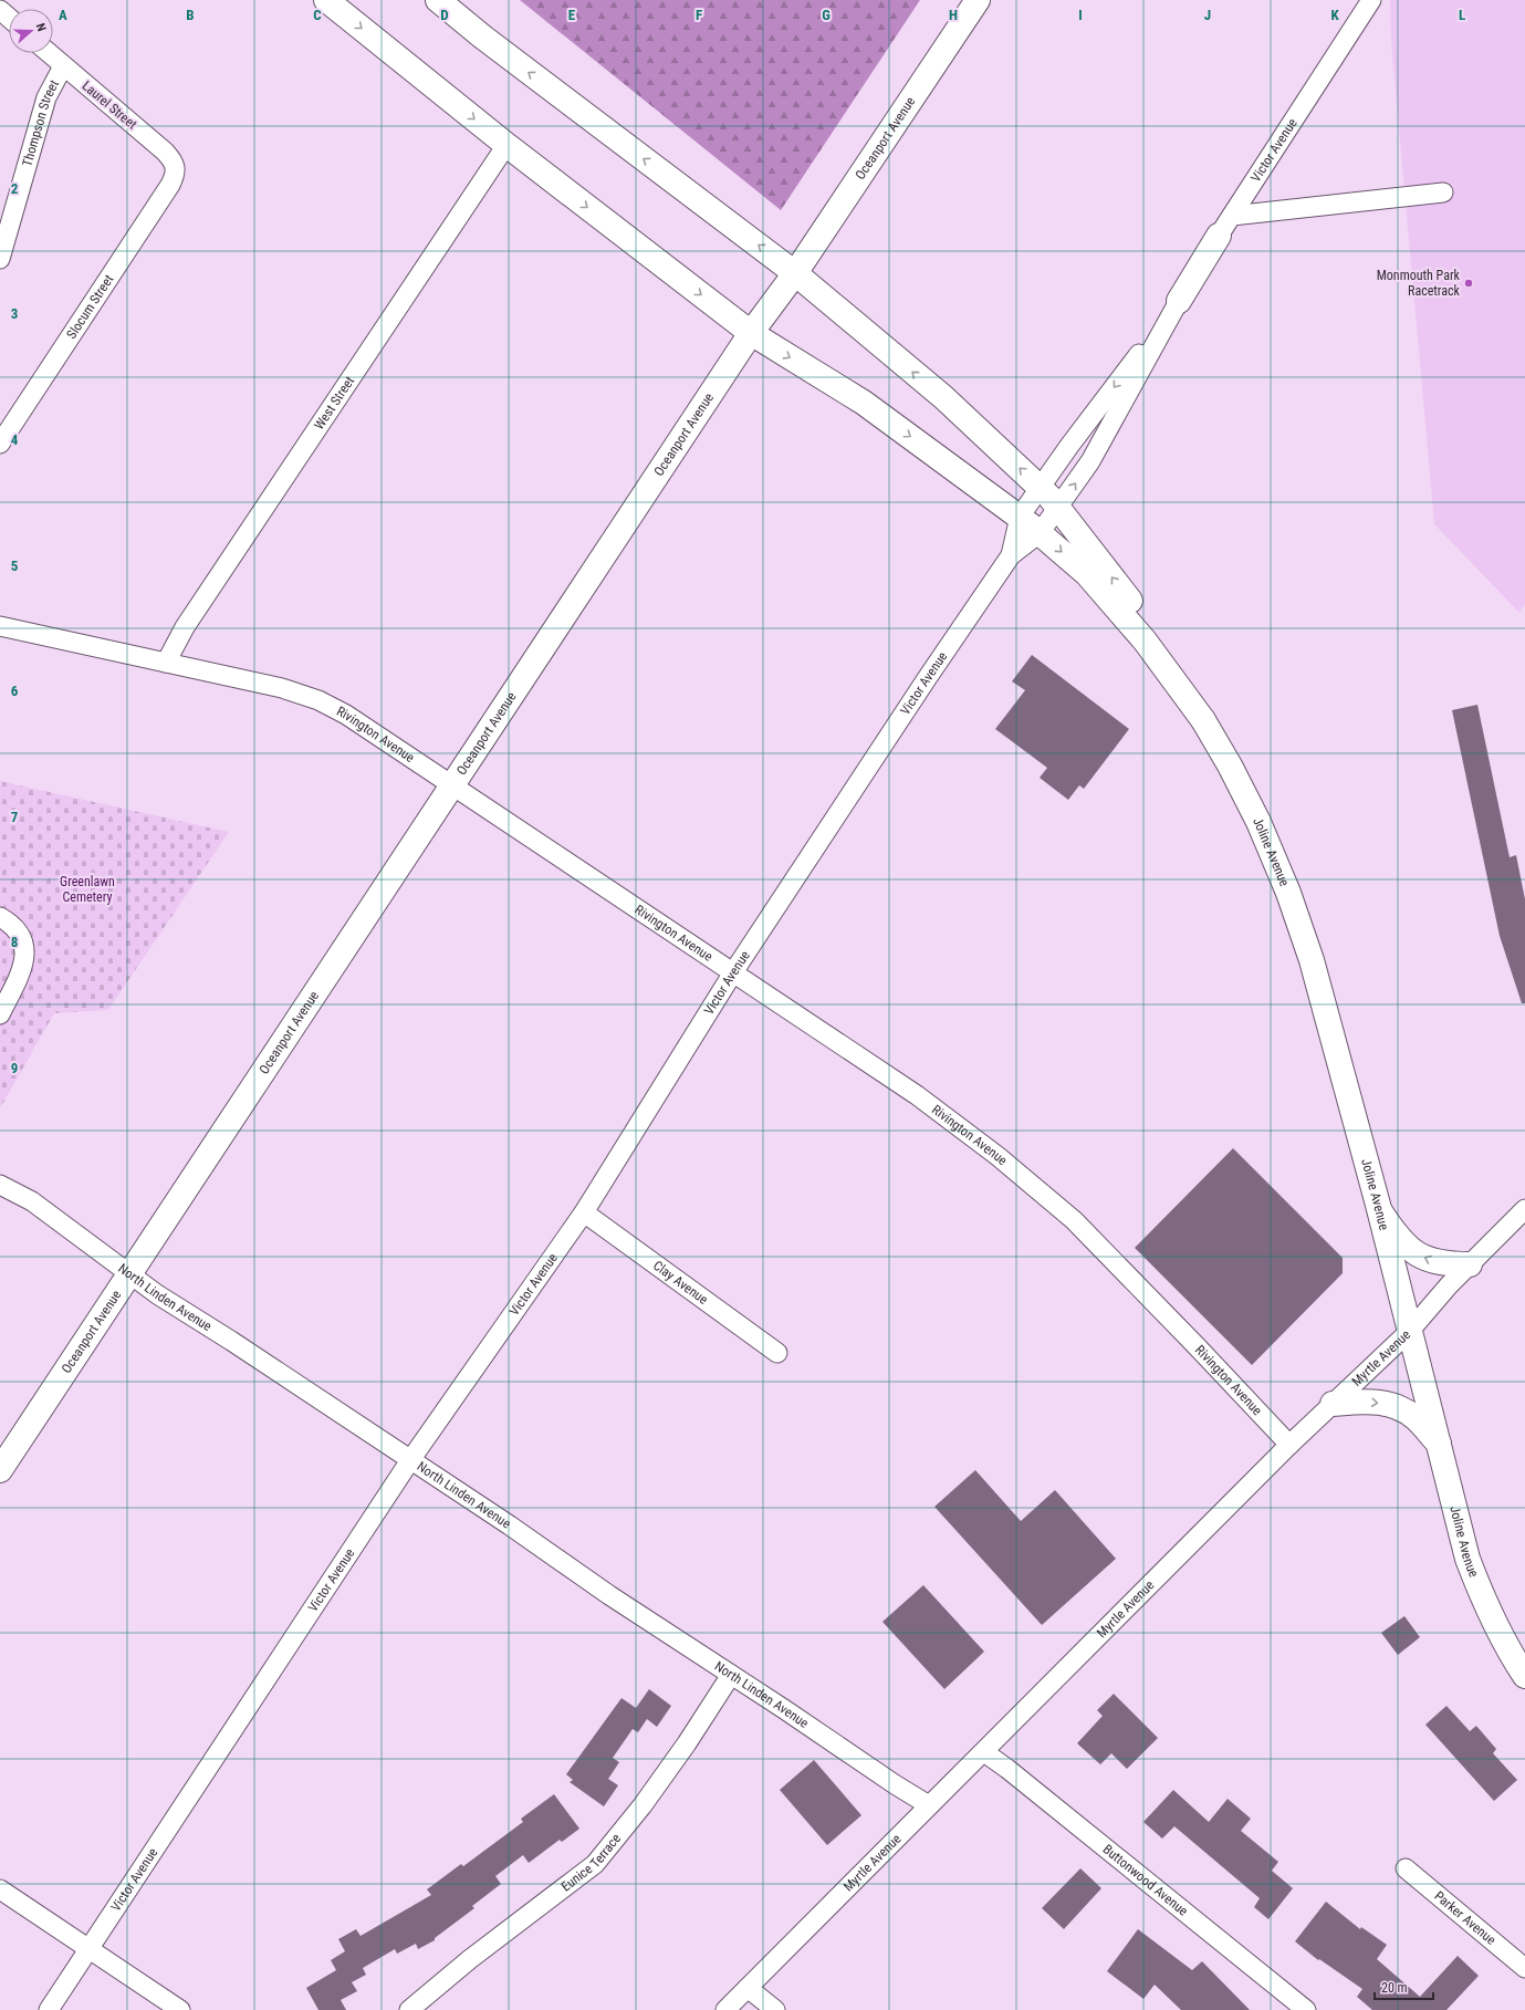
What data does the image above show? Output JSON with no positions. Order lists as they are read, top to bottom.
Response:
{
  "streets": {
    "main road": ["Oceanport Avenue", "Victor Avenue", "Joline Avenue"],
    "street": [
      "Laurel Street",
      "Thompson Street",
      "Slocum Street",
      "West Street",
      "Rivington Avenue",
      "Clay Avenue",
      "North Linden Avenue",
      "Myrtle Avenue",
      "Eunice Terrace",
      "Buttonwood Avenue",
      "Parker Avenue"
    ]
  },
  "crossings": [
    ["Laurel Street", "Thompson Street"],
    ["Laurel Street", "Slocum Street"],
    ["Oceanport Avenue", "Rivington Avenue"],
    ["Oceanport Avenue", "North Linden Avenue"],
    ["Victor Avenue", "Rivington Avenue"],
    ["Victor Avenue", "Clay Avenue"],
    ["Victor Avenue", "North Linden Avenue"],
    ["West Street", "Rivington Avenue"],
    ["Rivington Avenue", "Myrtle Avenue"],
    ["Joline Avenue", "Myrtle Avenue"],
    ["North Linden Avenue", "Myrtle Avenue"],
    ["North Linden Avenue", "Eunice Terrace"],
    ["Myrtle Avenue", "Buttonwood Avenue"]
  ],
  "parks": ["Greenlawn Cemetery"],
  "places": ["Monmouth Park Racetrack"],
  "scale_bar": "20 m",
  "north": "right",
  "grid": {
    "columns": [
      "A",
      "B",
      "C",
      "D",
      "E",
      "F",
      "G",
      "H",
      "I",
      "J",
      "K",
      "L"
    ],
    "rows": [
      "2",
      "3",
      "4",
      "5",
      "6",
      "7",
      "8",
      "9"
    ]
  }
}
